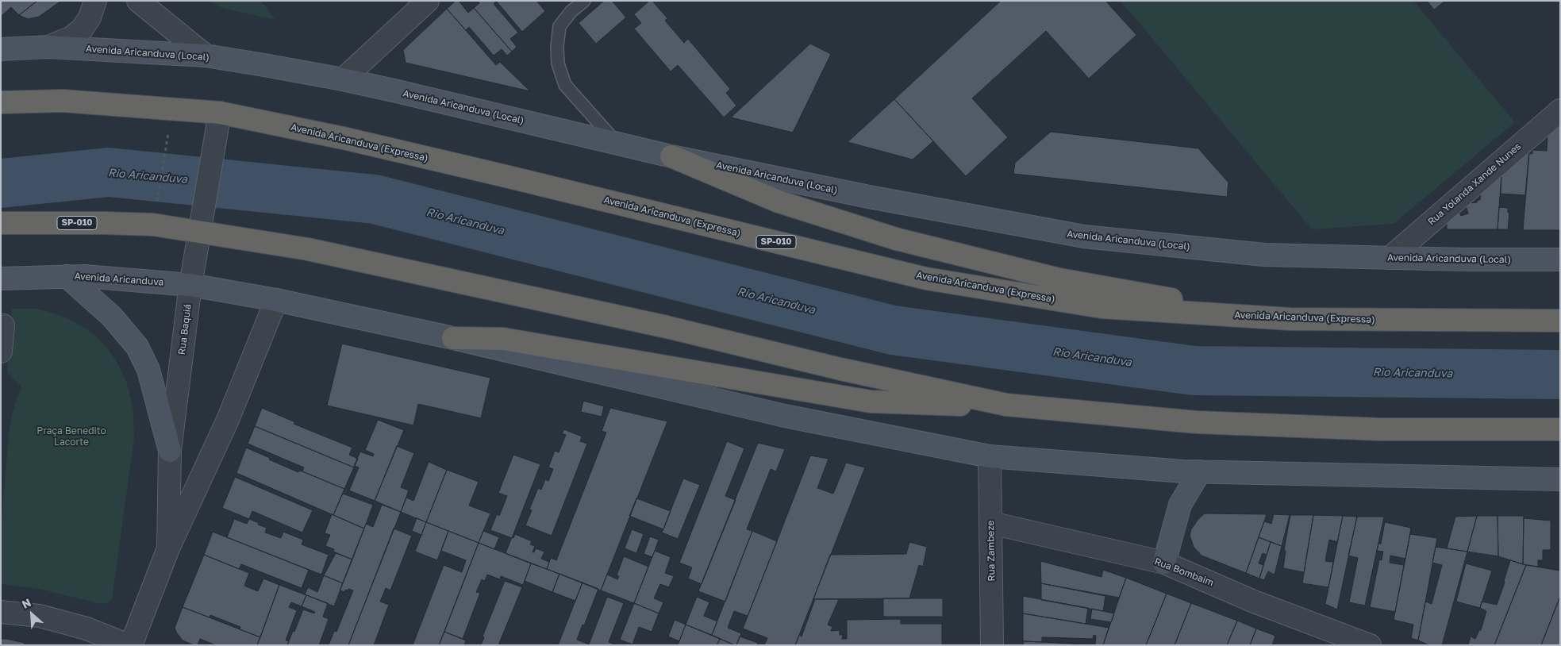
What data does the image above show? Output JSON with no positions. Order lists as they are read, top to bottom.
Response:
{
  "streets": {
    "highway": ["Avenida Aricanduva (Expressa)", "SP-010"],
    "main road": ["Avenida Aricanduva (Local)", "Avenida Aricanduva"],
    "street": [
      "Rua Yolanda Xande Nunes",
      "Rua Baquiá",
      "Rua Zambeze",
      "Rua Bombaim"
    ]
  },
  "crossings": [
    ["Avenida Aricanduva (Local)", "Rua Yolanda Xande Nunes"],
    ["Avenida Aricanduva (Expressa)", "Rua Baquiá"],
    ["SP-010", "Rua Baquiá"],
    ["Avenida Aricanduva", "Rua Baquiá"],
    ["Rua Zambeze", "Rua Bombaim"]
  ],
  "water": ["Rio Aricanduva"],
  "parks": ["Praça Benedito Lacorte"],
  "north": "top left"
}
